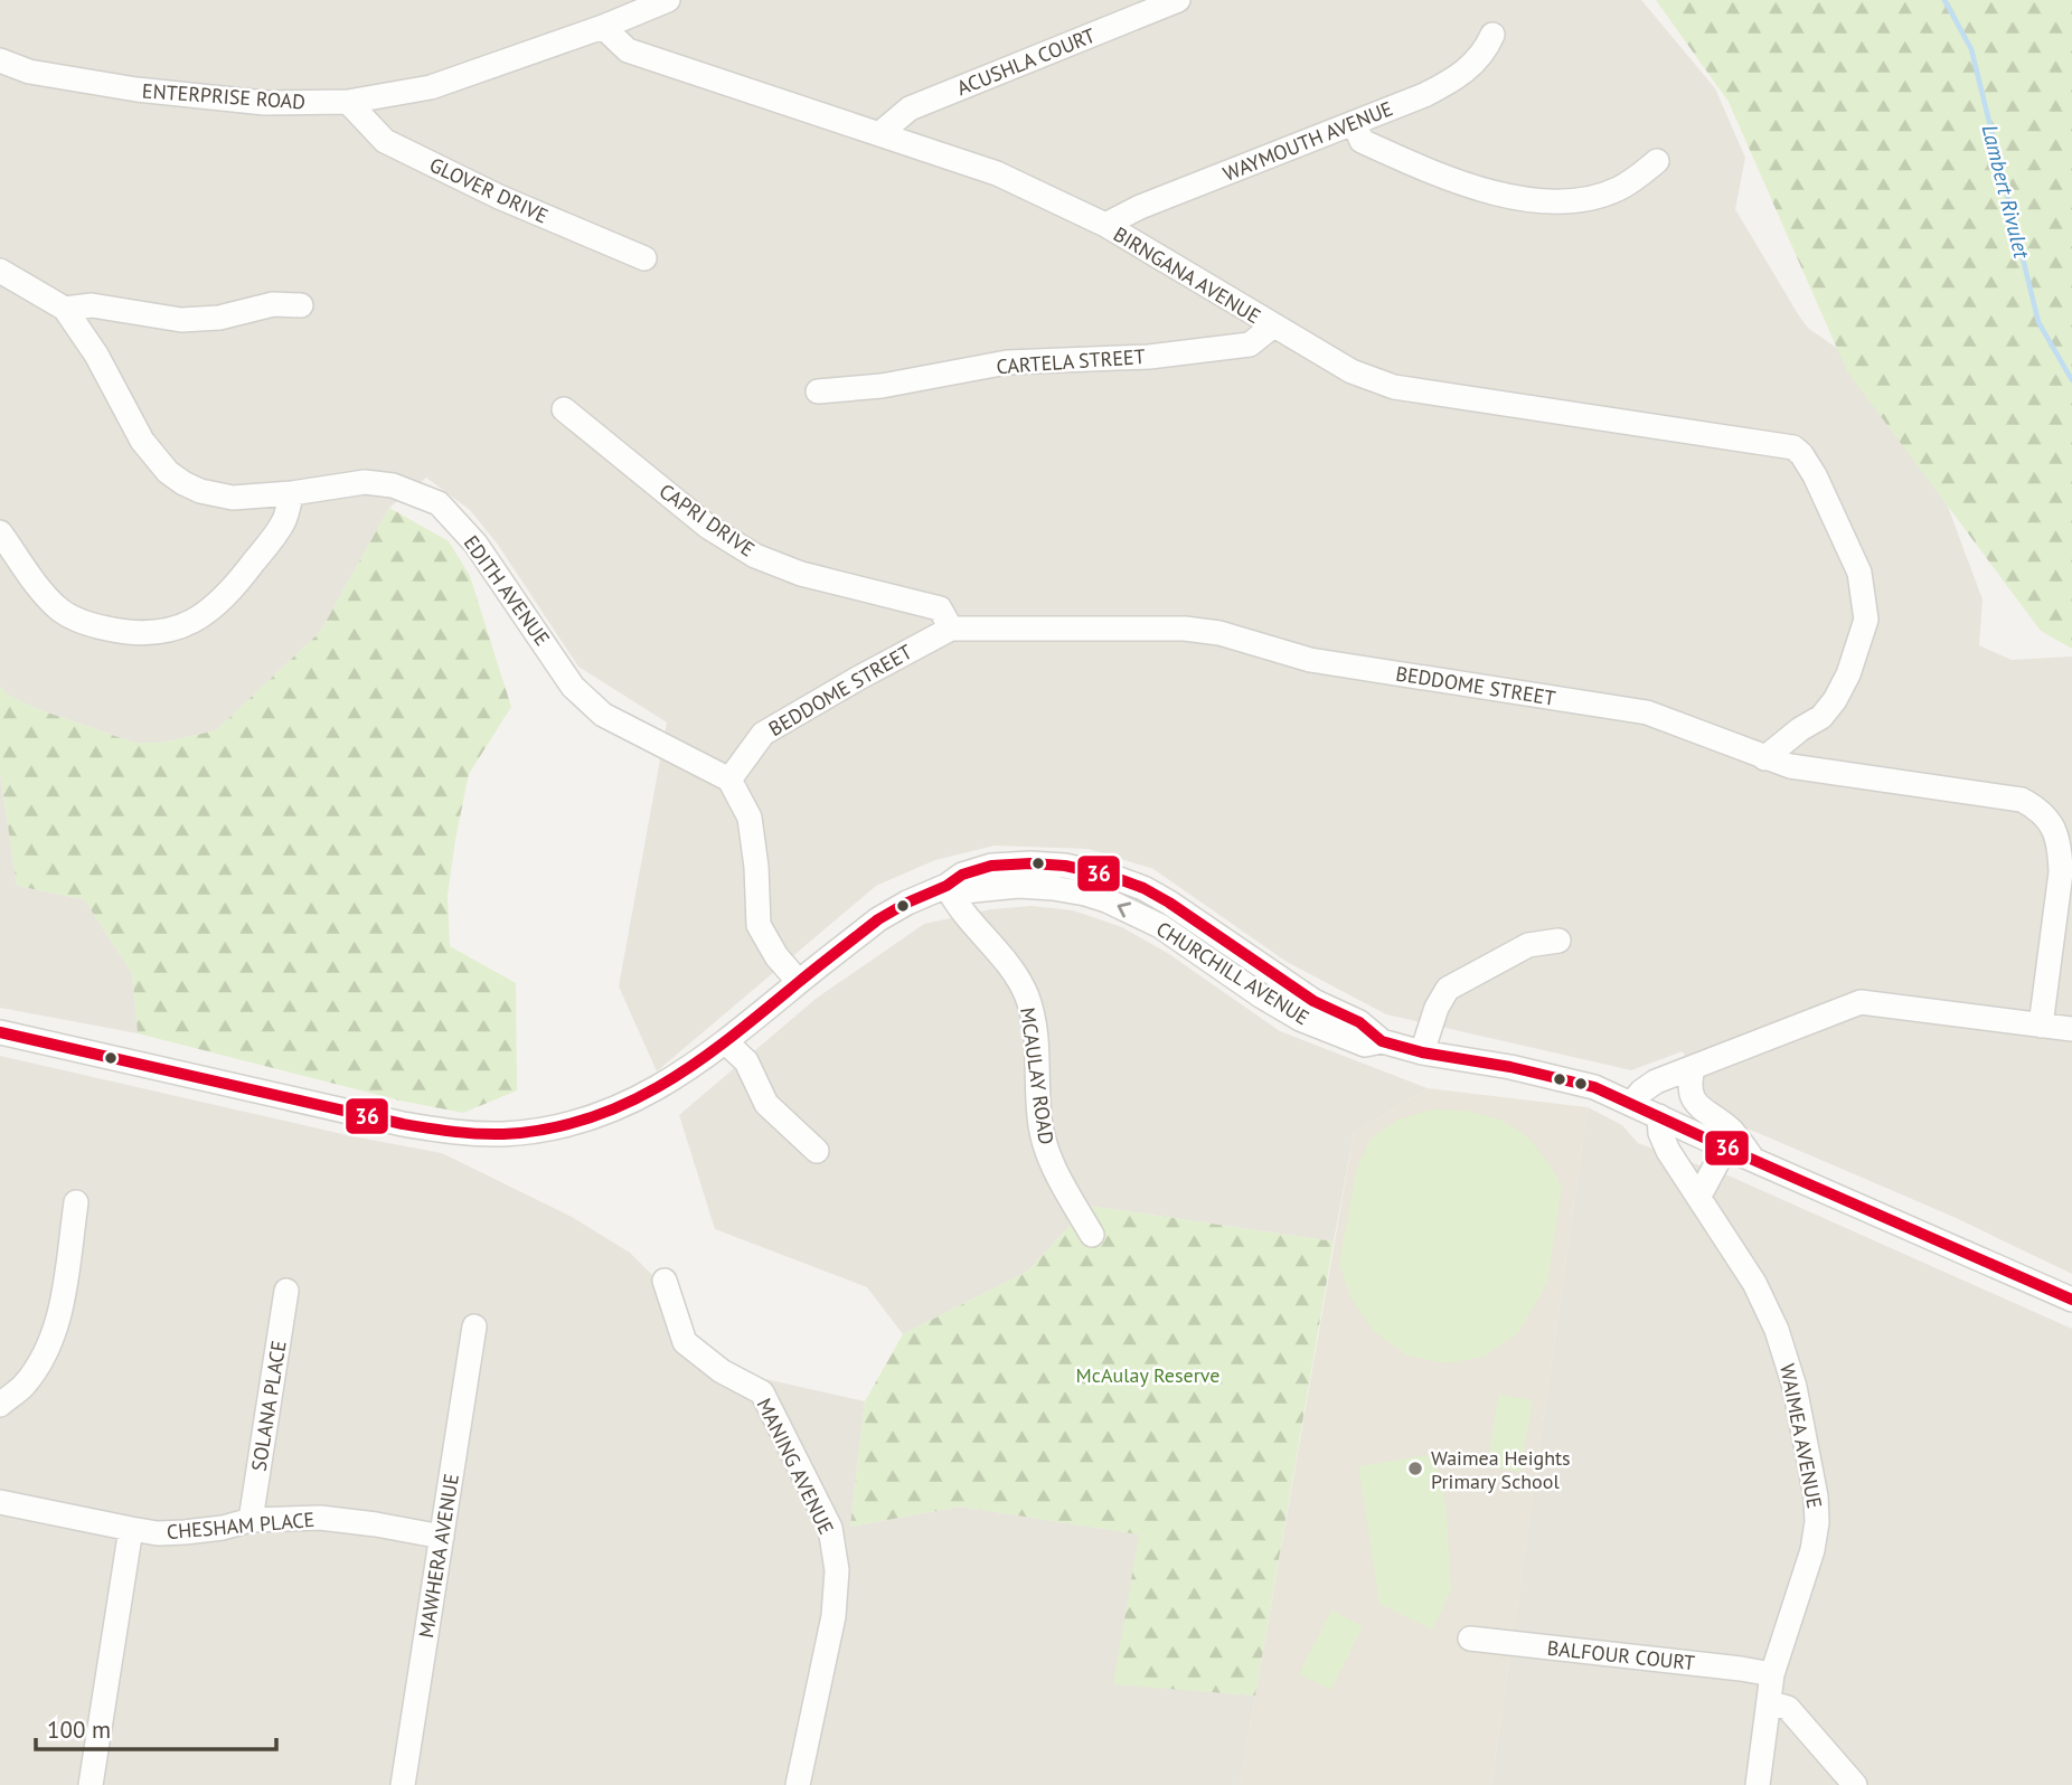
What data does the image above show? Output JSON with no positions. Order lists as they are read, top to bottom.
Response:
{
  "streets": {
    "street": [
      "ACUSHLA COURT",
      "ENTERPRISE ROAD",
      "WAYMOUTH AVENUE",
      "GLOVER DRIVE",
      "BIRNGANA AVENUE",
      "CARTELA STREET",
      "CAPRI DRIVE",
      "EDITH AVENUE",
      "BEDDOME STREET",
      "CHURCHILL AVENUE",
      "MCAULAY ROAD",
      "SOLANA PLACE",
      "WAIMEA AVENUE",
      "MANING AVENUE",
      "CHESHAM PLACE",
      "MAWHERA AVENUE",
      "BALFOUR COURT"
    ]
  },
  "crossings": [
    ["ACUSHLA COURT", "BIRNGANA AVENUE"],
    ["ENTERPRISE ROAD", "GLOVER DRIVE"],
    ["ENTERPRISE ROAD", "BIRNGANA AVENUE"],
    ["WAYMOUTH AVENUE", "BIRNGANA AVENUE"],
    ["BIRNGANA AVENUE", "CARTELA STREET"],
    ["BIRNGANA AVENUE", "BEDDOME STREET"],
    ["CAPRI DRIVE", "BEDDOME STREET"],
    ["EDITH AVENUE", "BEDDOME STREET"],
    ["CHURCHILL AVENUE", "MCAULAY ROAD"],
    ["CHURCHILL AVENUE", "WAIMEA AVENUE"],
    ["SOLANA PLACE", "CHESHAM PLACE"],
    ["WAIMEA AVENUE", "BALFOUR COURT"],
    ["CHESHAM PLACE", "MAWHERA AVENUE"]
  ],
  "water": ["Lambert Rivulet"],
  "parks": ["McAulay Reserve"],
  "places": ["Waimea Heights Primary School"],
  "lines": ["transit line 36"],
  "scale_bar": "100 m"
}
